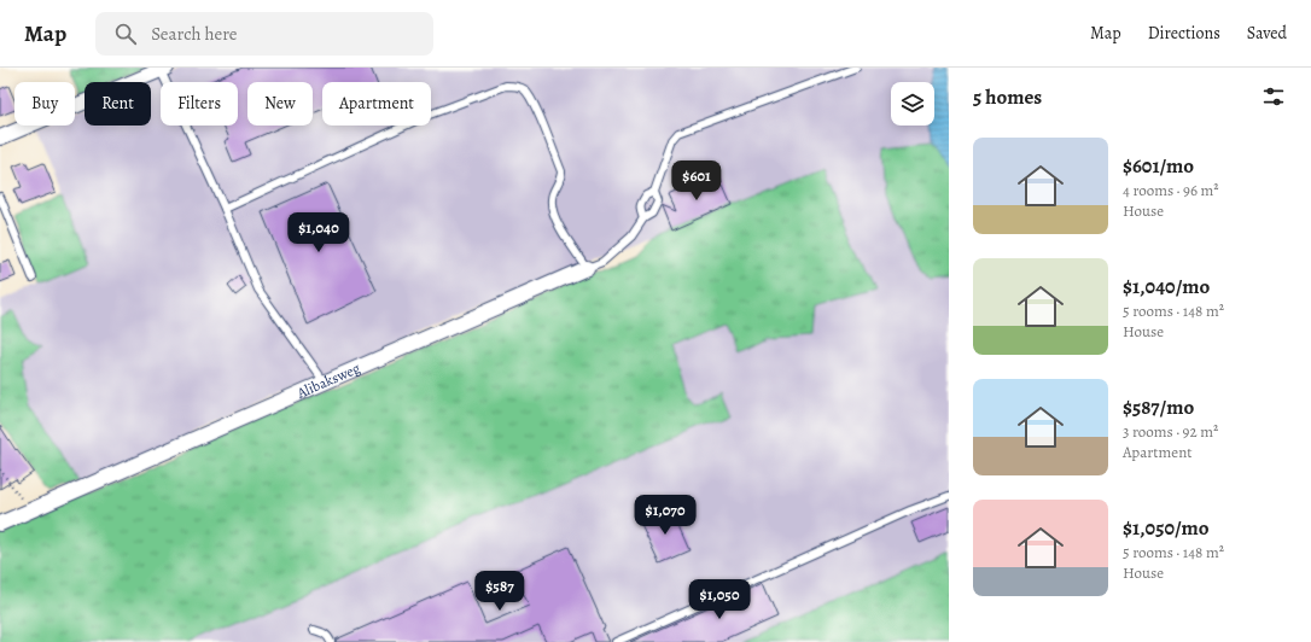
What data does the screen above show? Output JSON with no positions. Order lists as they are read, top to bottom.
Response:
{
  "streets": {
    "street": ["Alibaksweg"]
  },
  "page": {
    "header": "Map",
    "search": "Search here",
    "nav": ["Map", "Directions", "Saved"],
    "heading": "5 homes",
    "chip": [
      "Buy",
      "Rent",
      "Filters",
      "New",
      "Apartment"
    ],
    "list": [
      {
        "name": "$601/mo",
        "note": "4 rooms · 96 m² · House"
      },
      {
        "name": "$1,040/mo",
        "note": "5 rooms · 148 m² · House"
      },
      {
        "name": "$587/mo",
        "note": "3 rooms · 92 m² · Apartment"
      },
      {
        "name": "$1,050/mo",
        "note": "5 rooms · 148 m² · House"
      }
    ],
    "price": [
      "$601",
      "$1,040",
      "$1,070",
      "$587",
      "$1,050"
    ]
  }
}
